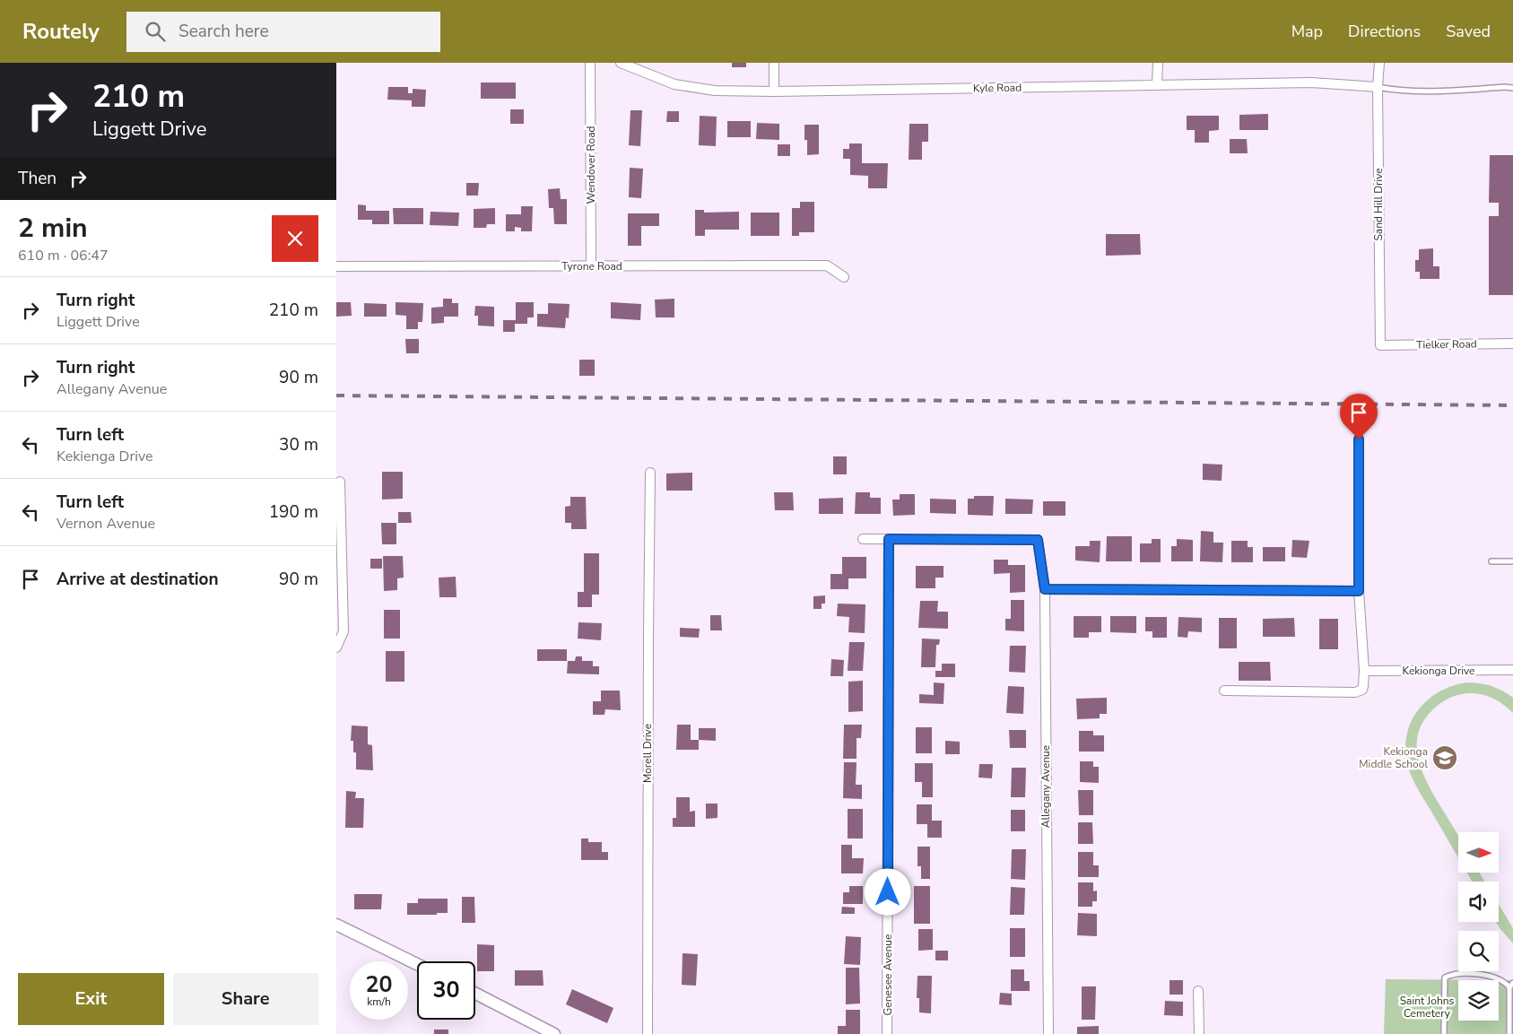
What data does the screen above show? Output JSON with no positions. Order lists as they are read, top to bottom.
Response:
{
  "streets": {
    "street": [
      "Kyle Road",
      "Wendover Road",
      "Sand Hill Drive",
      "Tyrone Road",
      "Tielker Road",
      "Kekionga Drive",
      "Morell Drive",
      "Allegany Avenue",
      "Genesee Avenue"
    ]
  },
  "crossings": [
    ["Kyle Road", "Sand Hill Drive"],
    ["Wendover Road", "Tyrone Road"],
    ["Sand Hill Drive", "Tielker Road"],
    ["Allegany Avenue", "Genesee Avenue"]
  ],
  "parks": ["Saint Johns Cemetery"],
  "places": {
    "school or university": ["Kekionga Middle School"]
  },
  "north": "right",
  "page": {
    "header": "Routely",
    "search": "Search here",
    "nav": ["Map", "Directions", "Saved"],
    "turn": ["210 m", "Liggett Drive"],
    "then": "Then",
    "heading": ["2 min", "610 m · 06:47"],
    "list": [
      {
        "name": "Turn right",
        "note": "Liggett Drive",
        "value": "210 m"
      },
      {
        "name": "Turn right",
        "note": "Allegany Avenue",
        "value": "90 m"
      },
      {
        "name": "Turn left",
        "note": "Kekienga Drive",
        "value": "30 m"
      },
      {
        "name": "Turn left",
        "note": "Vernon Avenue",
        "value": "190 m"
      },
      {
        "name": "Arrive at destination",
        "value": "90 m"
      }
    ],
    "speed": "20 km/h",
    "limit": "30",
    "buttons": ["Exit", "Share"]
  }
}
